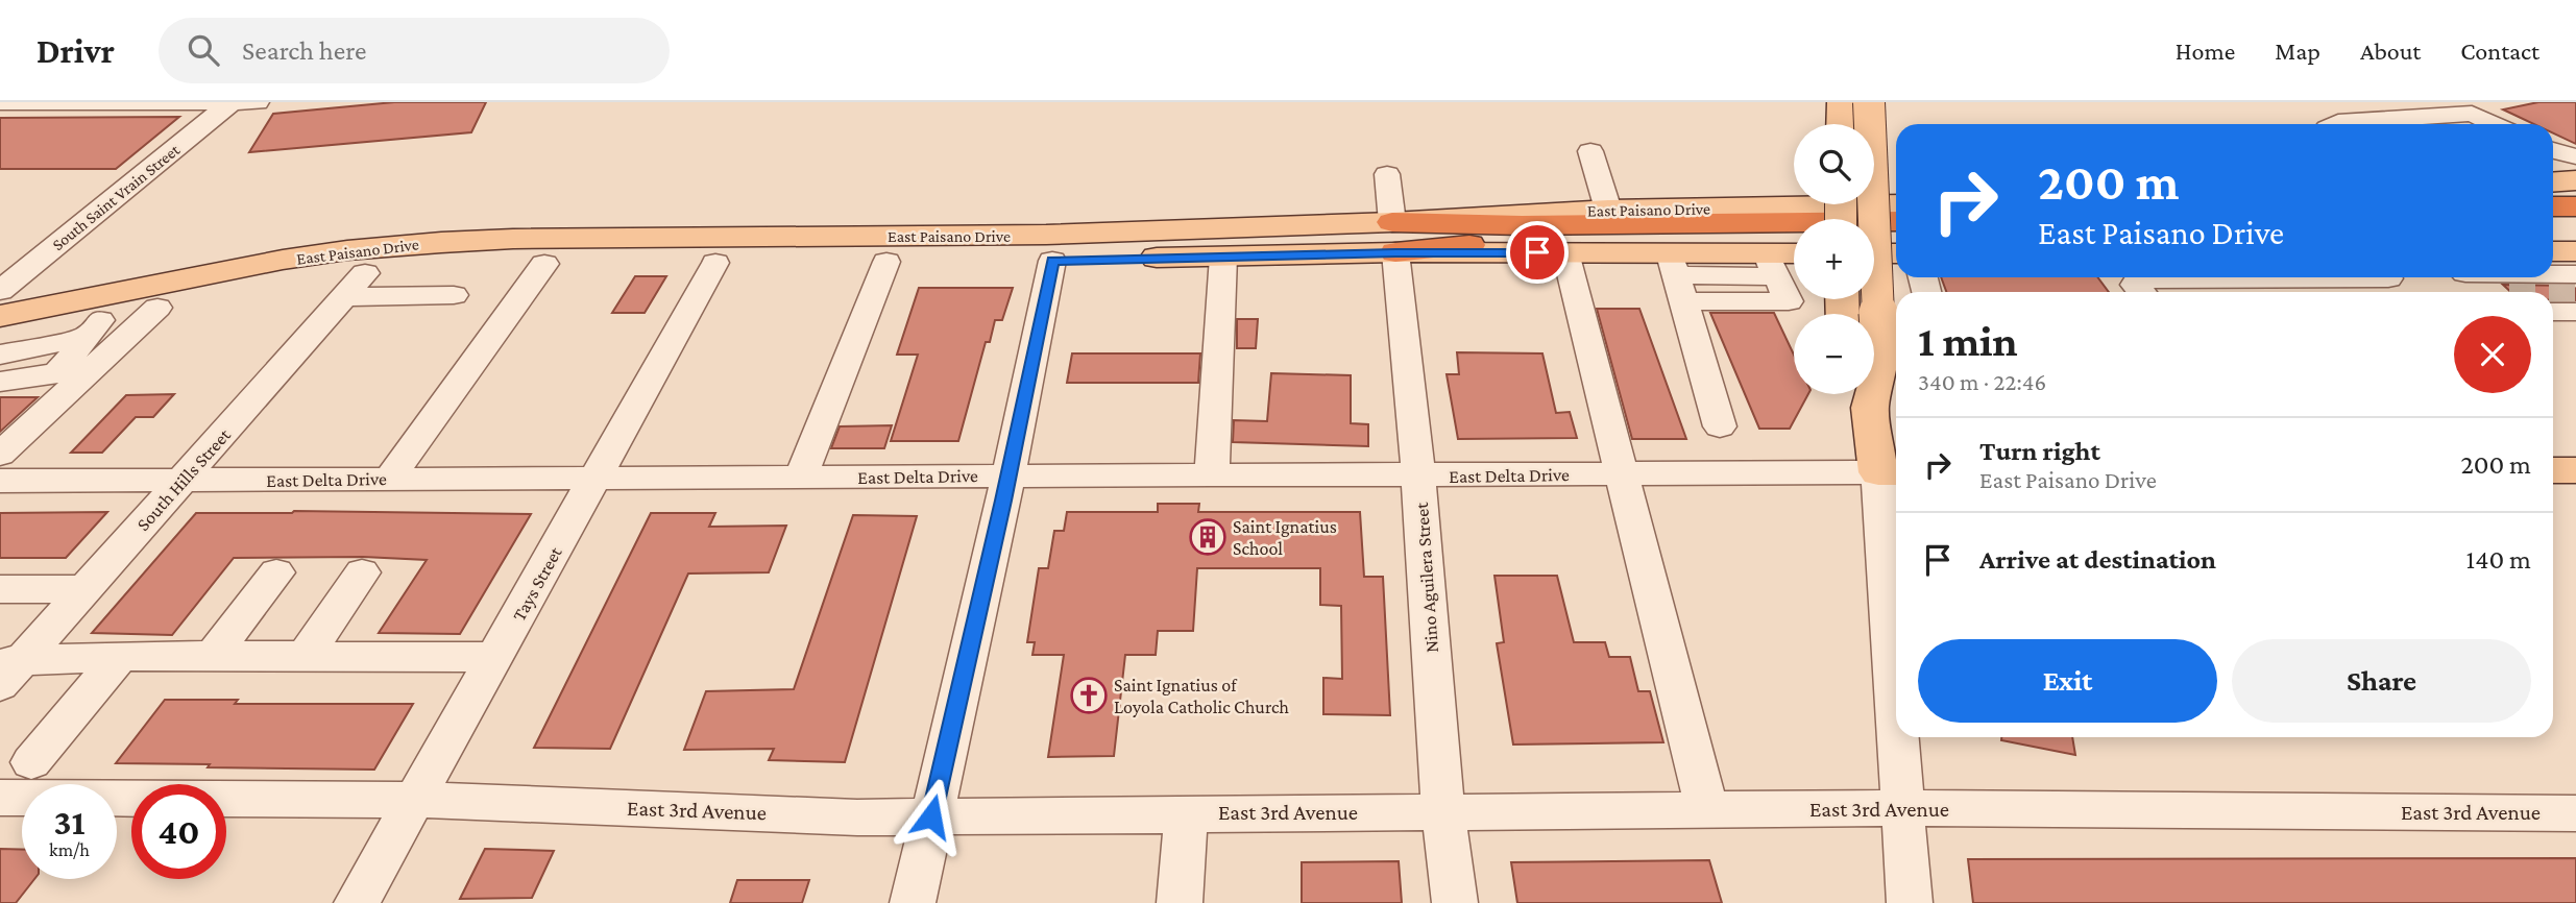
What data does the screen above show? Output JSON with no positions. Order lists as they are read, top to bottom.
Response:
{
  "streets": {
    "main road": ["East Paisano Drive"],
    "street": [
      "South Saint Vrain Street",
      "East Delta Drive",
      "South Hills Street",
      "Nino Aguilera Street",
      "Tays Street",
      "East 3rd Avenue"
    ]
  },
  "crossings": [
    ["East Paisano Drive", "South Hills Street"],
    ["East Paisano Drive", "Nino Aguilera Street"],
    ["East Paisano Drive", "Tays Street"],
    ["East Delta Drive", "South Hills Street"],
    ["East Delta Drive", "Nino Aguilera Street"],
    ["East Delta Drive", "Tays Street"],
    ["Nino Aguilera Street", "East 3rd Avenue"],
    ["Tays Street", "East 3rd Avenue"]
  ],
  "places": {
    "building": ["Saint Ignatius School"],
    "church": ["Saint Ignatius of Loyola Catholic Church"]
  },
  "page": {
    "header": "Drivr",
    "search": "Search here",
    "nav": [
      "Home",
      "Map",
      "About",
      "Contact"
    ],
    "map_buttons": ["+", "−"],
    "turn": ["200 m", "East Paisano Drive"],
    "heading": ["1 min", "340 m · 22:46"],
    "list": [
      {
        "name": "Turn right",
        "note": "East Paisano Drive",
        "value": "200 m"
      },
      {
        "name": "Arrive at destination",
        "value": "140 m"
      }
    ],
    "buttons": ["Exit", "Share"],
    "speed": "31 km/h",
    "limit": "40"
  }
}
